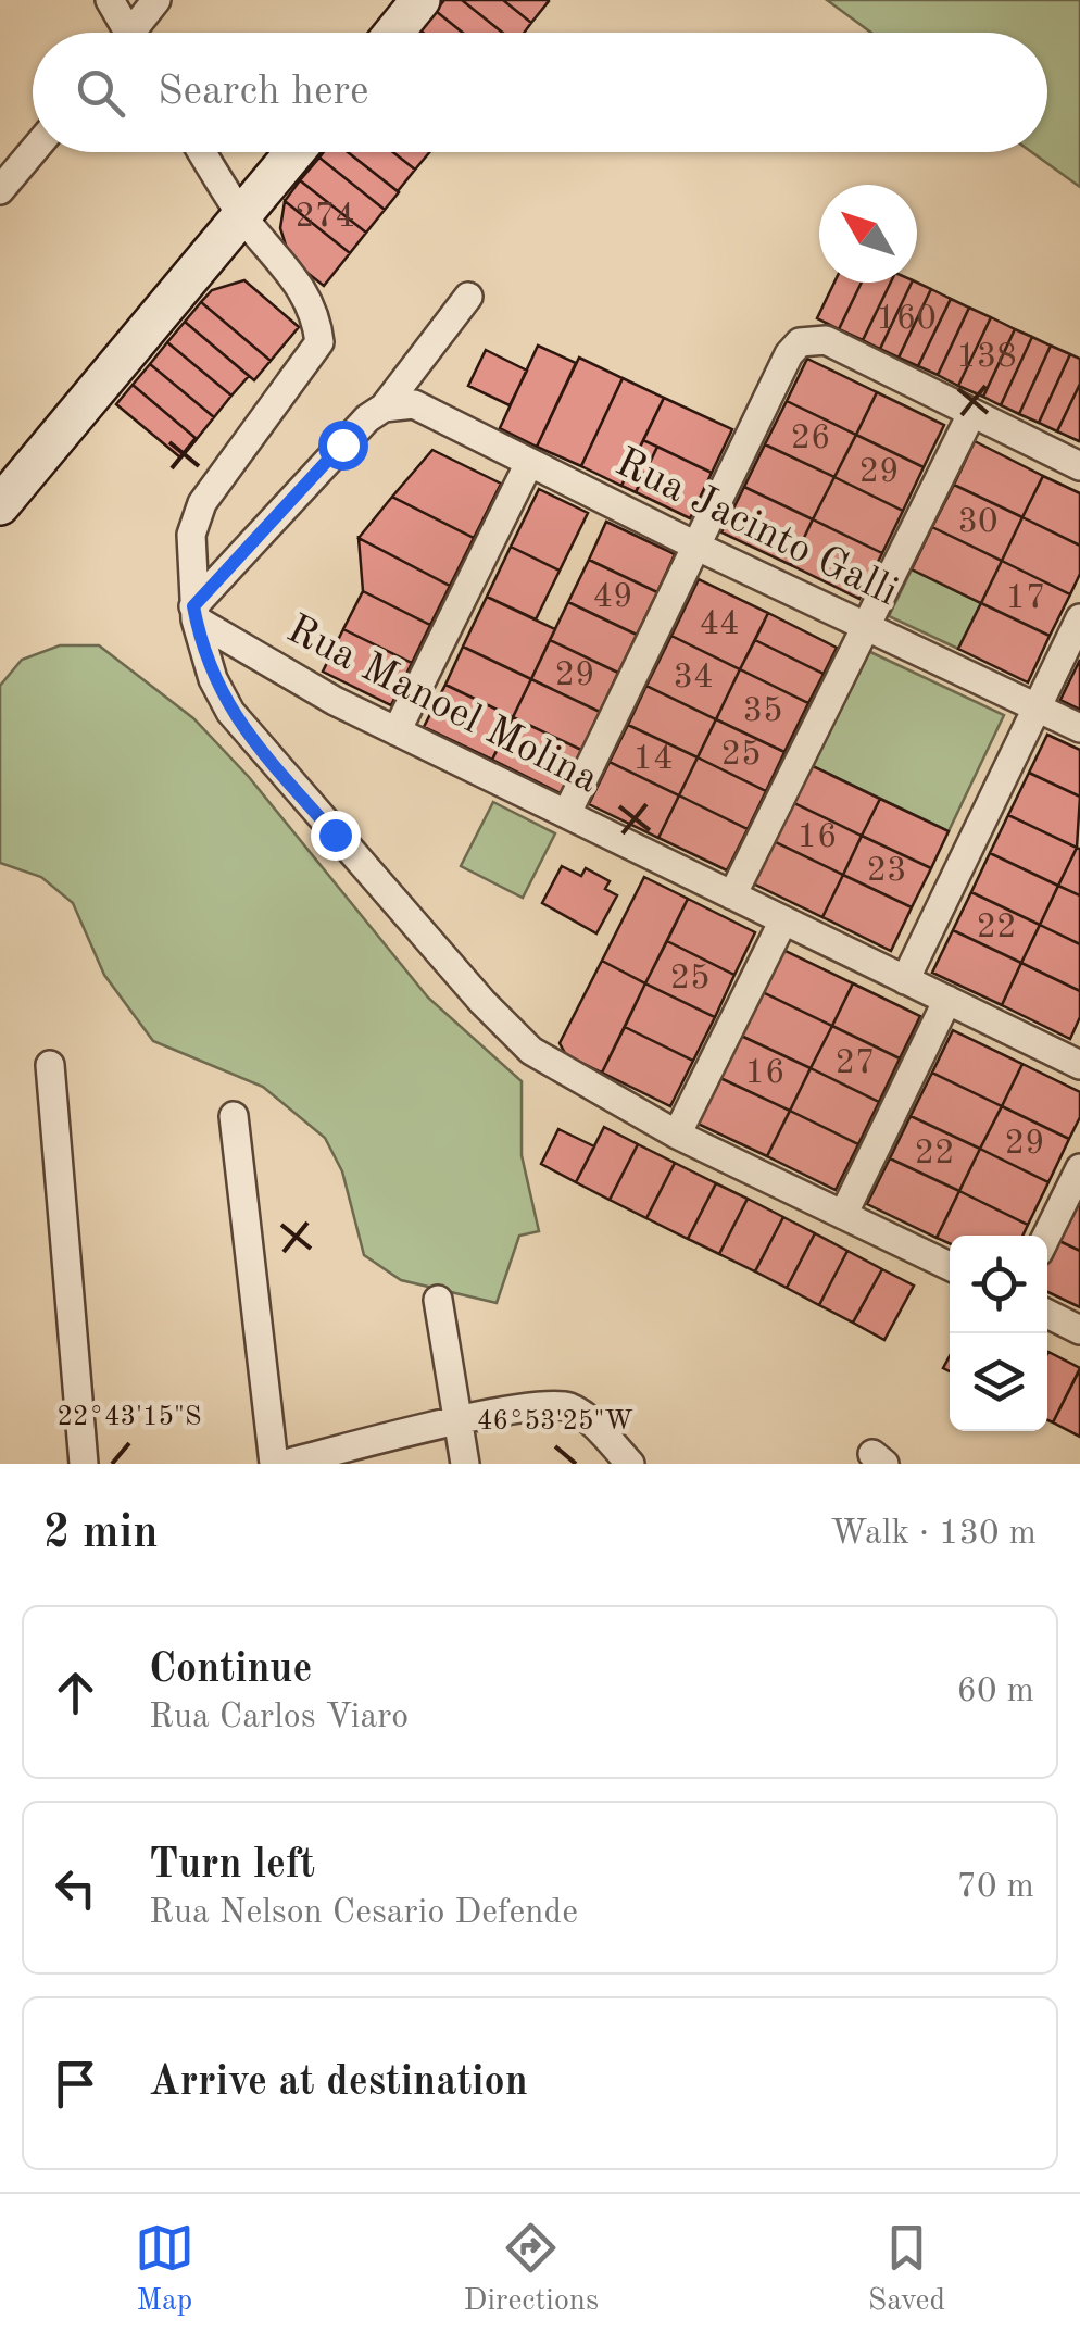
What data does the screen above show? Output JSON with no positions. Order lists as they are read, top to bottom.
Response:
{
  "streets": {
    "street": ["Rua Jacinto Galli", "Rua Manoel Molina"]
  },
  "house_numbers": [
    "274",
    "160",
    "138",
    "26",
    "29",
    "30",
    "49",
    "17",
    "44",
    "29",
    "34",
    "35",
    "25",
    "14",
    "16",
    "23",
    "22",
    "25",
    "27",
    "16",
    "29",
    "22"
  ],
  "north": "top left",
  "page": {
    "search": "Search here",
    "heading": ["2 min", "Walk · 130 m"],
    "list": [
      ["Continue", "Rua Carlos Viaro", "60 m"],
      ["Turn left", "Rua Nelson Cesario Defende", "70 m"],
      "Arrive at destination"
    ],
    "nav": ["Map", "Directions", "Saved"]
  },
  "coordinates": ["22°43'15\"S", "46°53'25\"W"]
}
